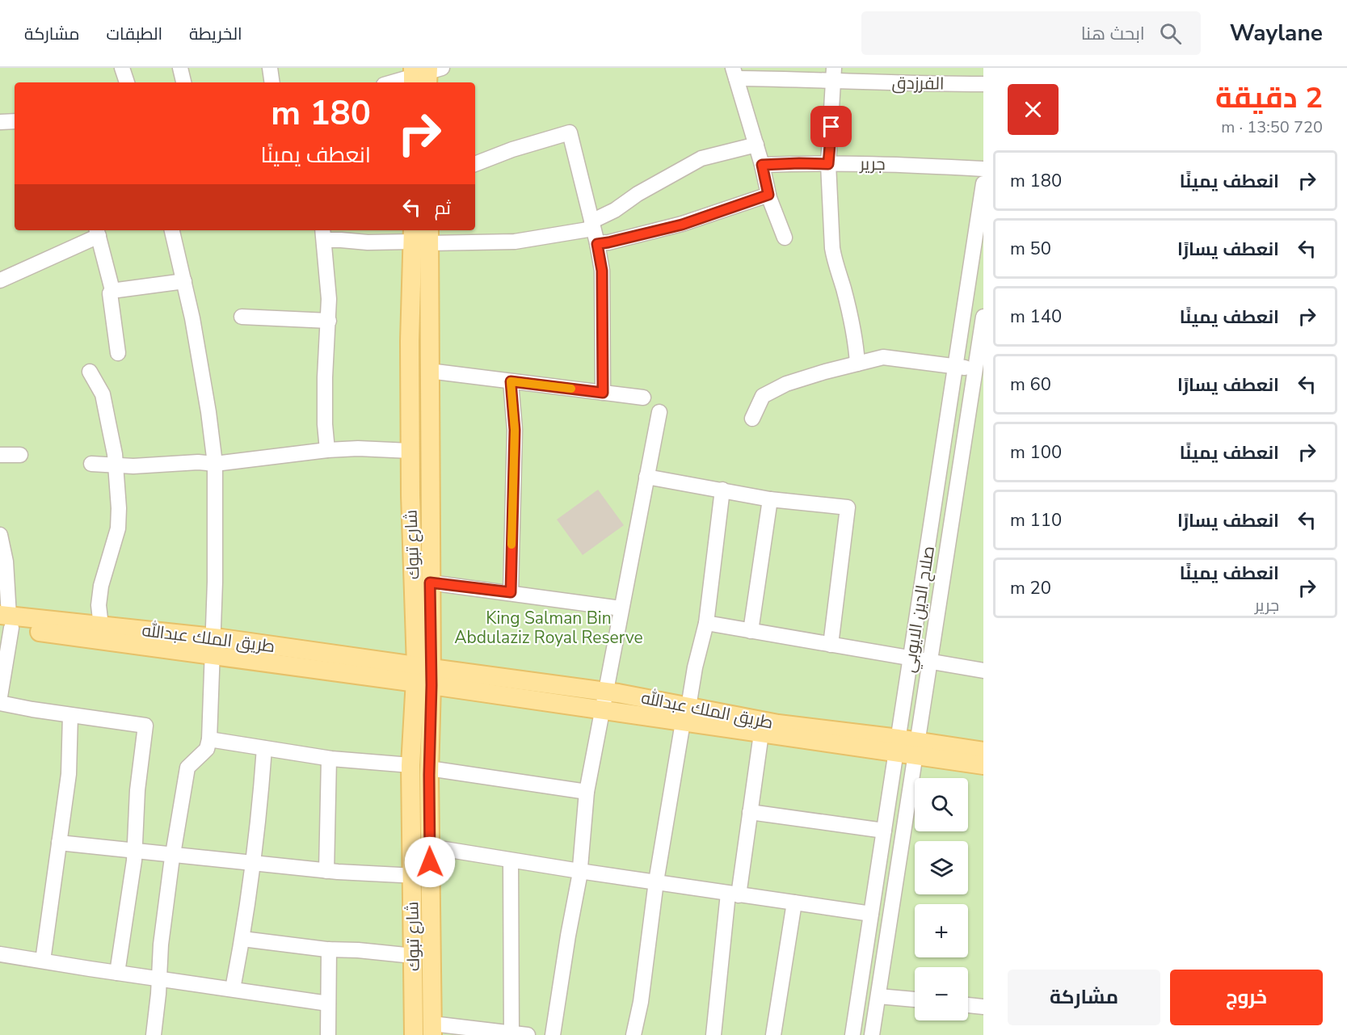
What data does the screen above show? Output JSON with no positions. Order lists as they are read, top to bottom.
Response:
{
  "streets": {
    "main road": ["شارع تبوك", "طريق الملك عبدالله"],
    "street": ["الفرزدق", "جرير", "صلاح الدين الايوبي"]
  },
  "crossings": [
    ["شارع تبوك", "طريق الملك عبدالله"],
    ["صلاح الدين الايوبي", "طريق الملك عبدالله"]
  ],
  "parks": ["King Salman Bin Abdulaziz Royal Reserve"],
  "page": {
    "header": "Waylane",
    "search": "ابحث هنا",
    "nav": ["الخريطة", "الطبقات", "مشاركة"],
    "heading": ["2 دقيقة", "720 m · 13:50"],
    "turn": ["180 m", "انعطف يمينًا"],
    "list": [
      {
        "name": "انعطف يمينًا",
        "value": "180 m"
      },
      {
        "name": "انعطف يسارًا",
        "value": "50 m"
      },
      {
        "name": "انعطف يمينًا",
        "value": "140 m"
      },
      {
        "name": "انعطف يسارًا",
        "value": "60 m"
      },
      {
        "name": "انعطف يمينًا",
        "value": "100 m"
      },
      {
        "name": "انعطف يسارًا",
        "value": "110 m"
      },
      {
        "name": "انعطف يمينًا",
        "note": "جرير",
        "value": "20 m"
      }
    ],
    "then": "ثم",
    "map_buttons": ["+", "−"],
    "buttons": ["خروج", "مشاركة"]
  }
}
